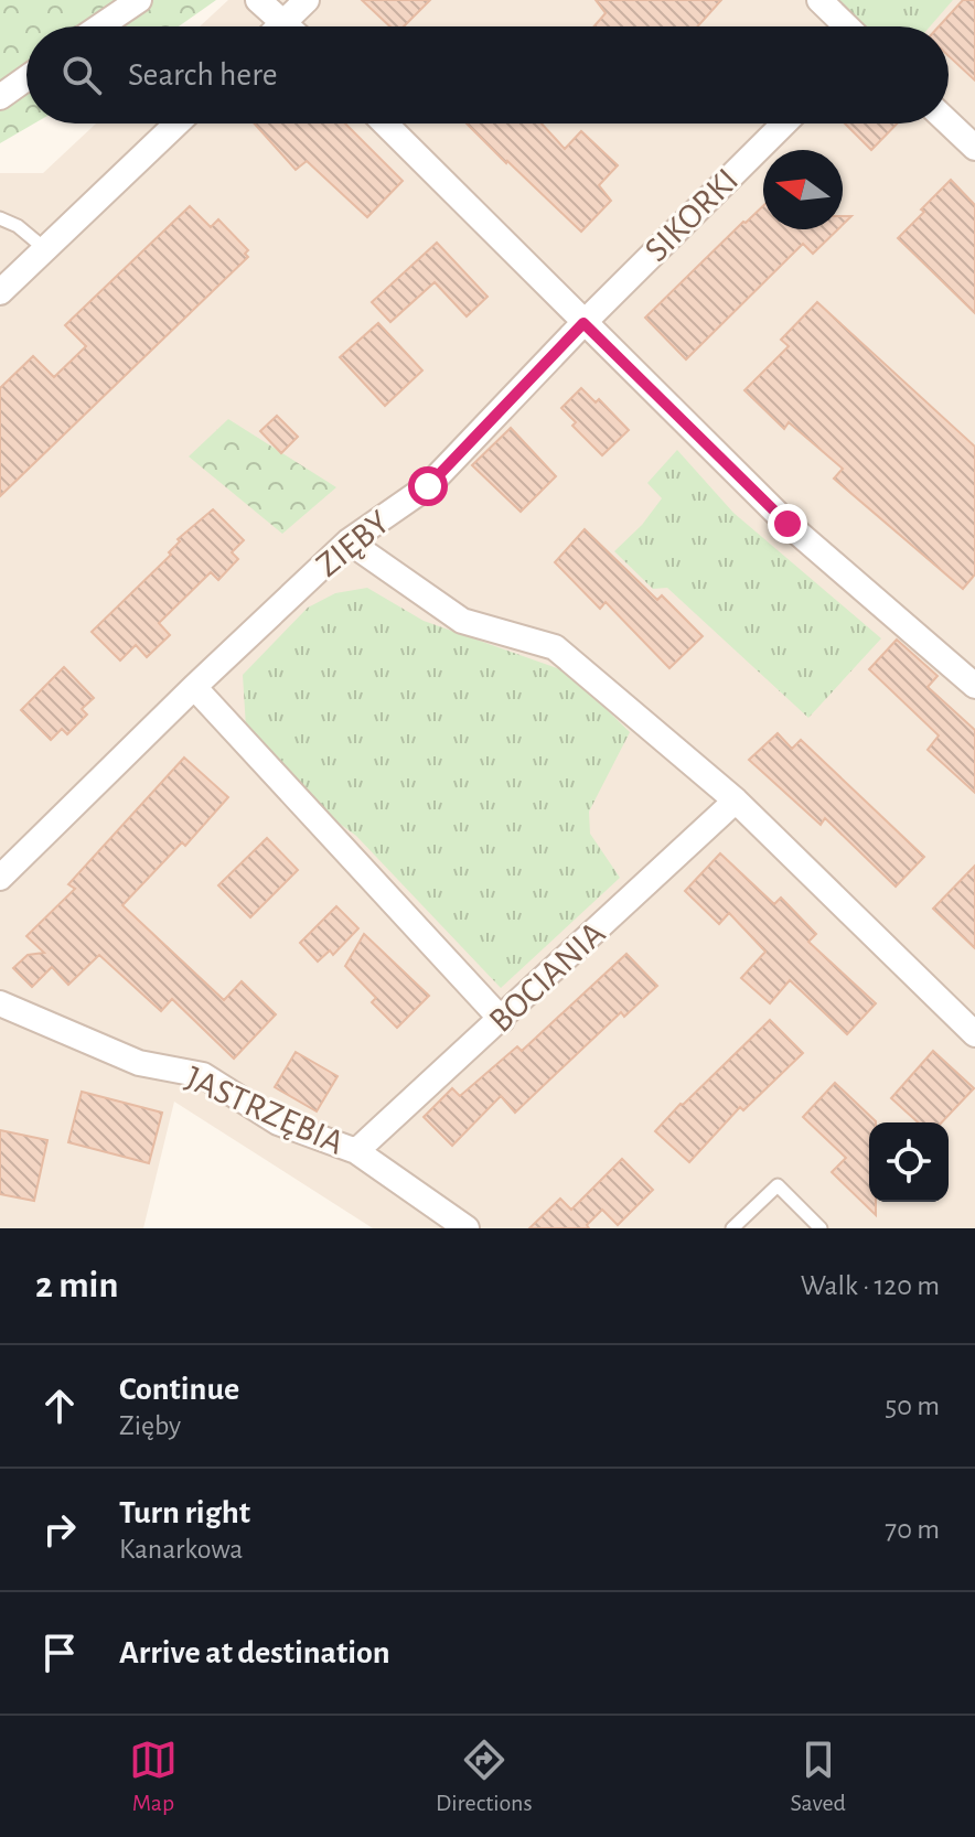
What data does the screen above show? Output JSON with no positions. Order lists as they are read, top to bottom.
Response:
{
  "streets": {
    "street": [
      "SIKORKI",
      "ZIĘBY",
      "BOCIANIA",
      "JASTRZĘBIA"
    ]
  },
  "crossings": [
    ["SIKORKI", "ZIĘBY"],
    ["BOCIANIA", "JASTRZĘBIA"]
  ],
  "north": "left",
  "page": {
    "search": "Search here",
    "heading": ["2 min", "Walk · 120 m"],
    "list": [
      ["Continue", "Zięby", "50 m"],
      ["Turn right", "Kanarkowa", "70 m"],
      "Arrive at destination"
    ],
    "nav": ["Map", "Directions", "Saved"]
  }
}
